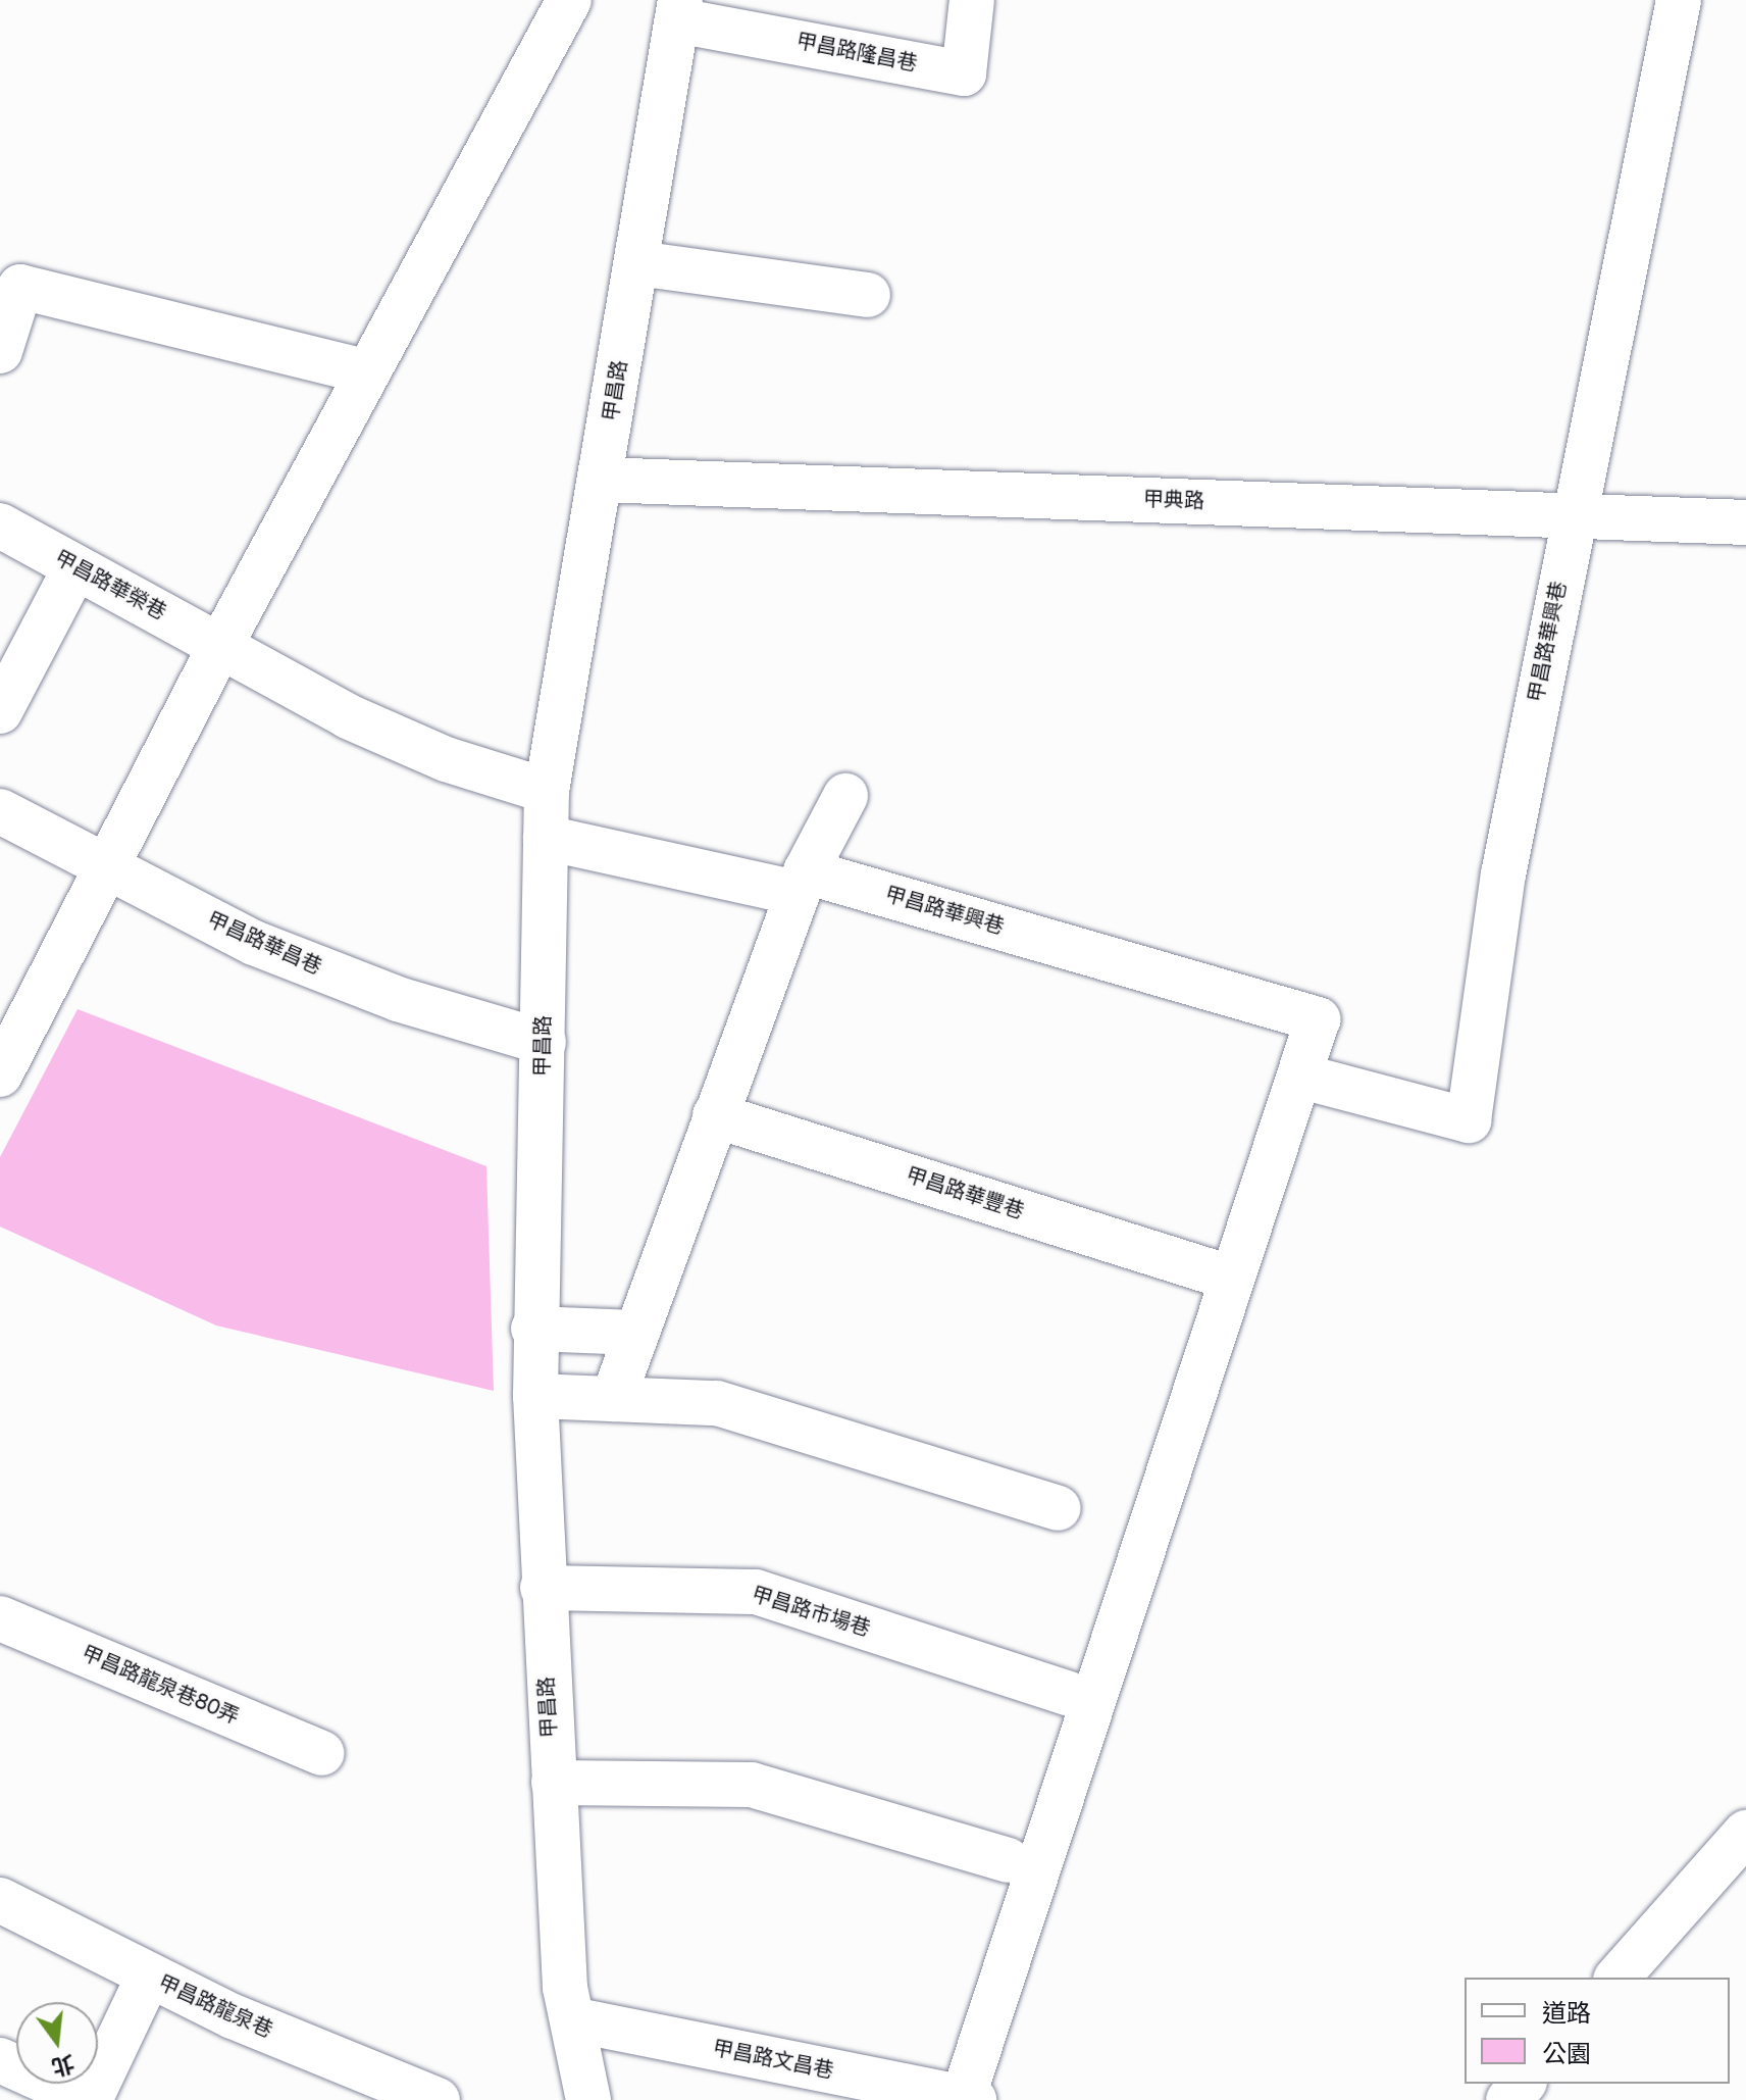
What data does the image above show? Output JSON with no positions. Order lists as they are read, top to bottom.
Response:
{
  "streets": {
    "street": [
      "甲昌路隆昌巷",
      "甲昌路",
      "甲典路",
      "甲昌路華榮巷",
      "甲昌路華興巷",
      "甲昌路華昌巷",
      "甲昌路華豐巷",
      "甲昌路市場巷",
      "甲昌路龍泉巷80弄",
      "甲昌路龍泉巷",
      "甲昌路文昌巷"
    ]
  },
  "crossings": [
    ["甲昌路隆昌巷", "甲昌路"],
    ["甲昌路", "甲典路"],
    ["甲昌路", "甲昌路華榮巷"],
    ["甲昌路", "甲昌路華興巷"],
    ["甲昌路", "甲昌路華昌巷"],
    ["甲昌路", "甲昌路市場巷"],
    ["甲昌路", "甲昌路文昌巷"],
    ["甲典路", "甲昌路華興巷"]
  ],
  "legend": ["道路", "公園"],
  "north": "bottom"
}
